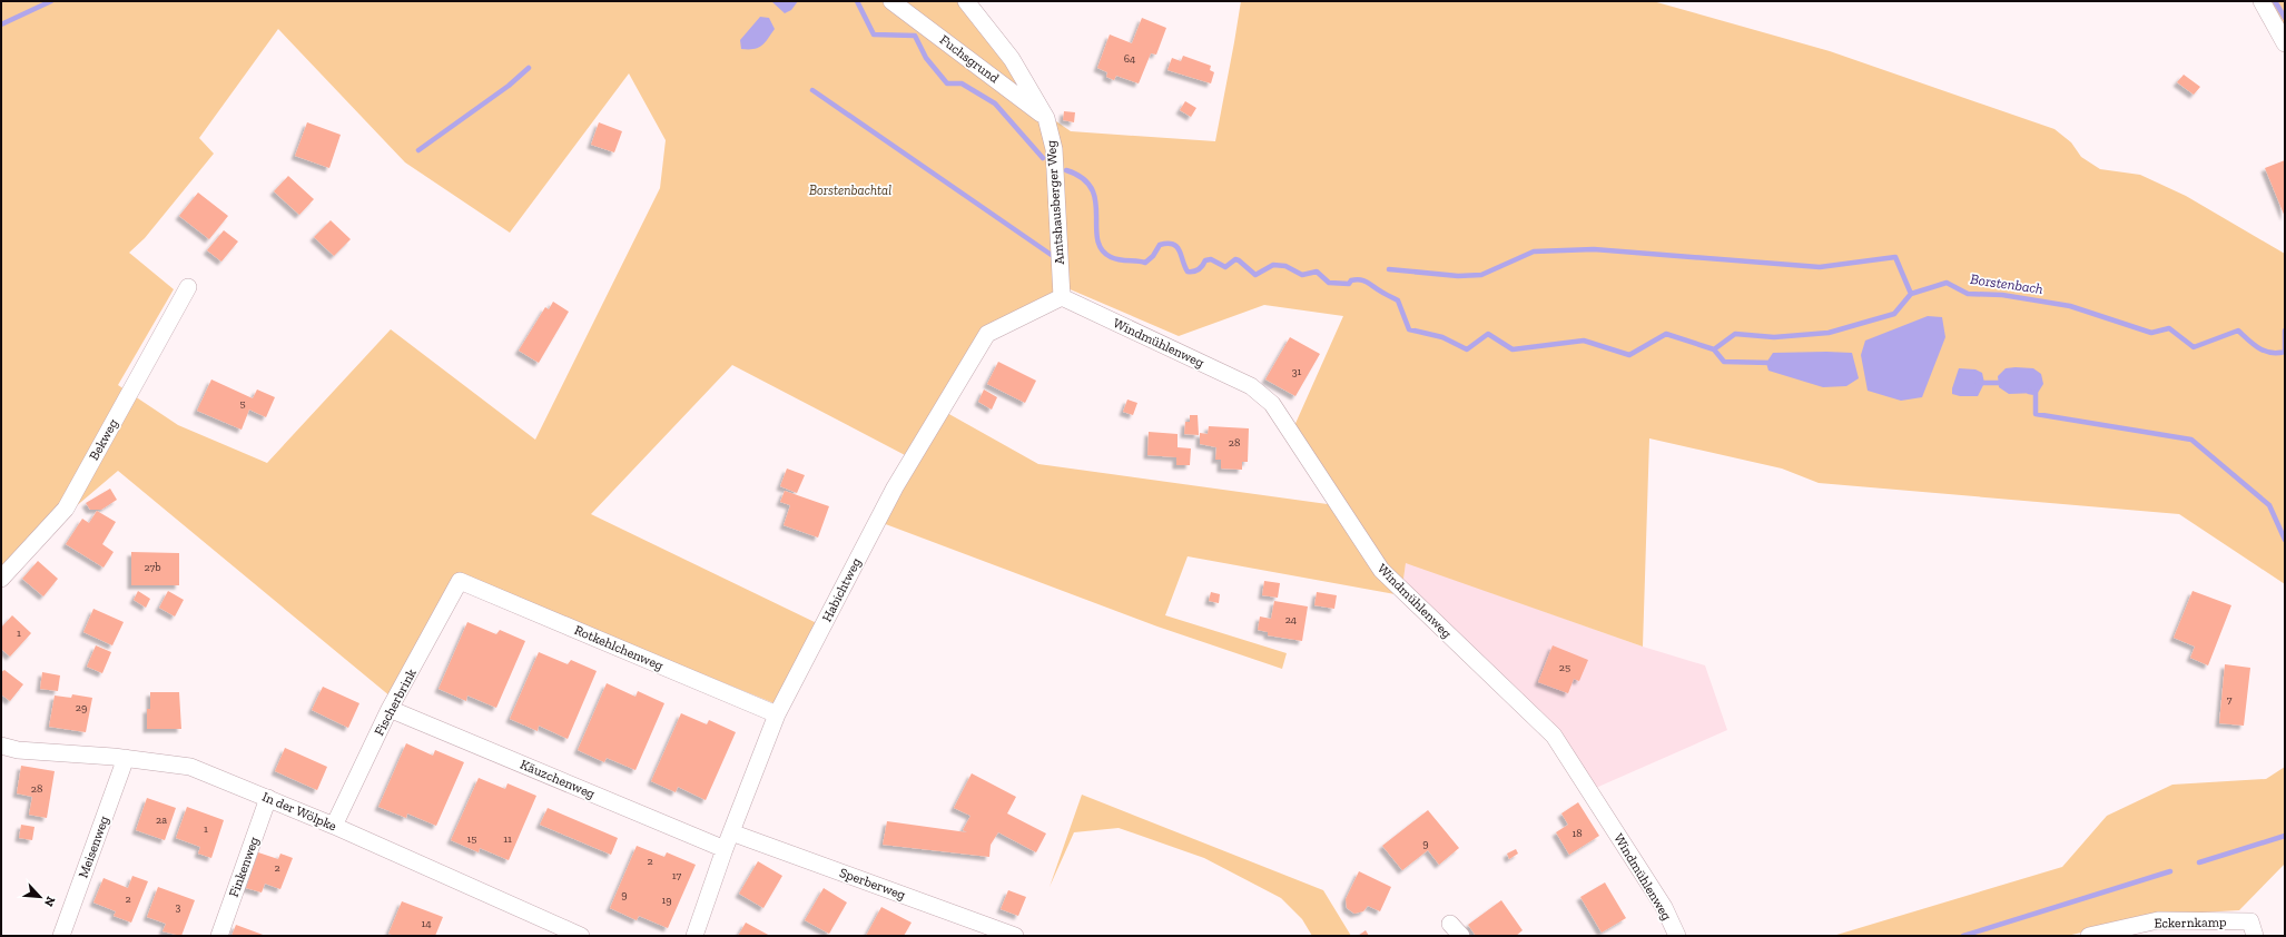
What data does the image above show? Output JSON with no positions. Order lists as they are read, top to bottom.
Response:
{
  "streets": {
    "street": [
      "Fuchsgrund",
      "Amtshausberger Weg",
      "Windmühlenweg",
      "Bekweg",
      "Habichtweg",
      "Rotkehlchenweg",
      "Fischerbrink",
      "Käuzchenweg",
      "In der Wölpke",
      "Meisenweg",
      "Finkenweg",
      "Sperberweg",
      "Eckernkamp"
    ]
  },
  "crossings": [
    ["Fuchsgrund", "Amtshausberger Weg"],
    ["Amtshausberger Weg", "Windmühlenweg"],
    ["Amtshausberger Weg", "Habichtweg"],
    ["Windmühlenweg", "Habichtweg"],
    ["Habichtweg", "Rotkehlchenweg"],
    ["Habichtweg", "Käuzchenweg"],
    ["Habichtweg", "Sperberweg"],
    ["Rotkehlchenweg", "Fischerbrink"],
    ["Fischerbrink", "Käuzchenweg"],
    ["Fischerbrink", "In der Wölpke"],
    ["In der Wölpke", "Meisenweg"],
    ["In der Wölpke", "Finkenweg"]
  ],
  "water": ["Borstenbach"],
  "parks": ["Borstenbachtal"],
  "house_numbers": [
    "64",
    "31",
    "5",
    "28",
    "27b",
    "24",
    "1",
    "25",
    "7",
    "29",
    "28",
    "2a",
    "1",
    "18",
    "15",
    "11",
    "9",
    "2",
    "2",
    "17",
    "9",
    "2",
    "19",
    "3",
    "14"
  ],
  "north": "bottom right"
}
